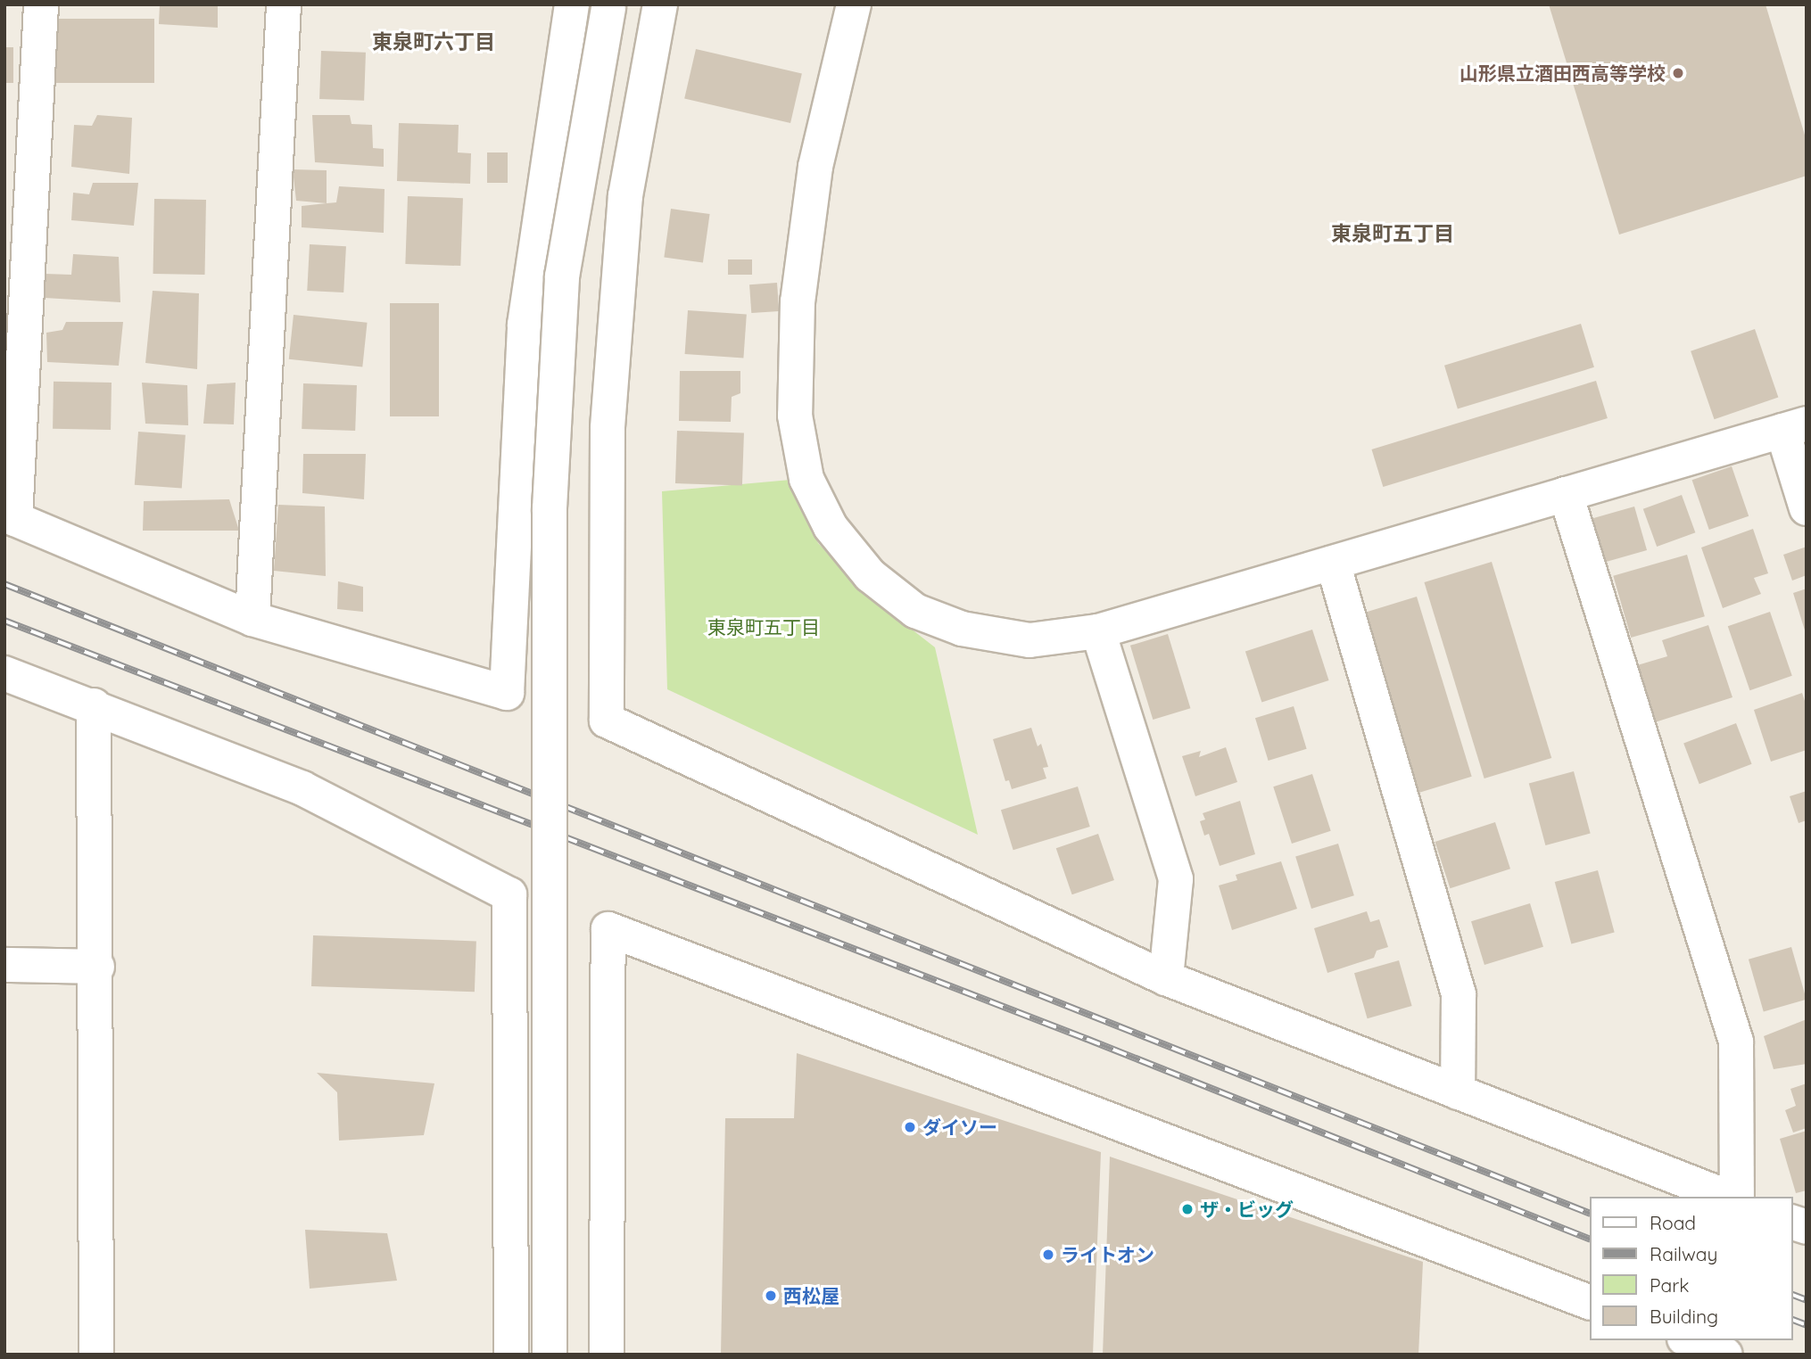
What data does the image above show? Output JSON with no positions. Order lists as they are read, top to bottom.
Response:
{
  "districts": ["東泉町六丁目", "東泉町五丁目"],
  "parks": ["東泉町五丁目"],
  "places": [
    "山形県立酒田西高等学校",
    "ダイソー",
    "ザ・ビッグ",
    "ライトオン",
    "西松屋"
  ],
  "legend": [
    "Road",
    "Railway",
    "Park",
    "Building"
  ]
}
